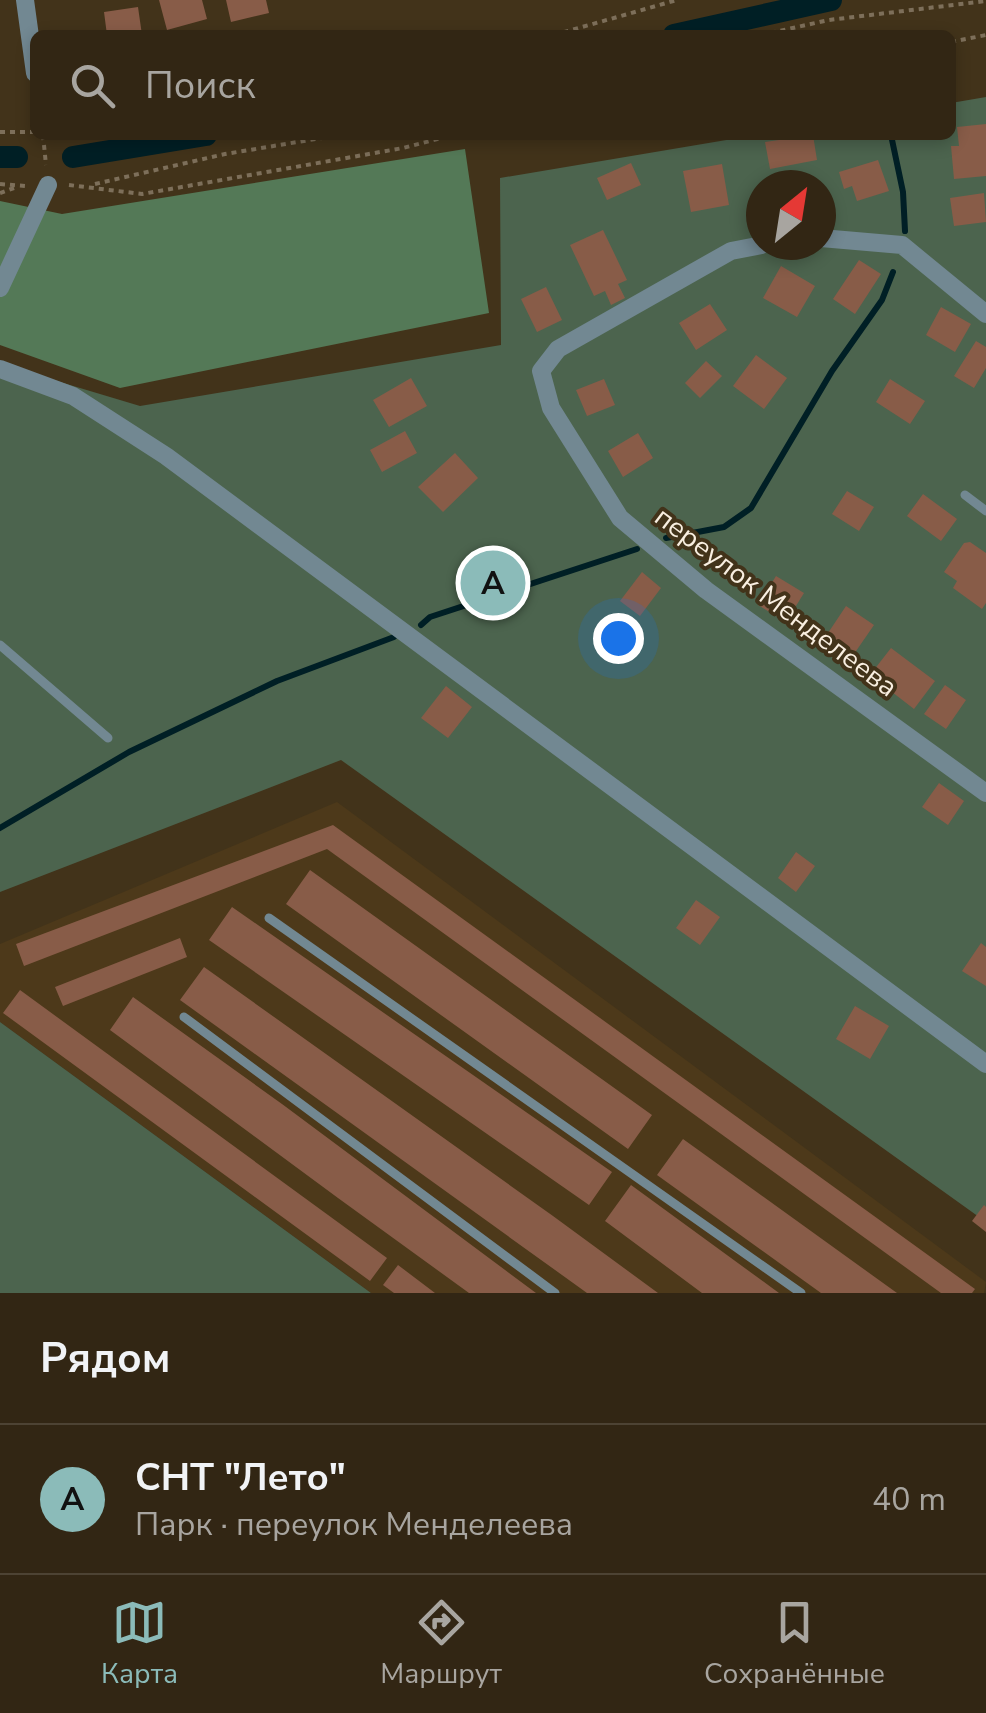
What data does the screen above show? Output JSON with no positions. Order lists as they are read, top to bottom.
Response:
{
  "streets": {
    "street": ["переулок Менделеева"]
  },
  "north": "top right",
  "page": {
    "search": "Поиск",
    "pins": "A",
    "heading": "Рядом",
    "list": [
      {
        "mark": "A",
        "name": "СНТ \"Лето\"",
        "note": "Парк · переулок Менделеева",
        "value": "40 m"
      }
    ],
    "nav": ["Карта", "Маршрут", "Сохранённые"]
  }
}
